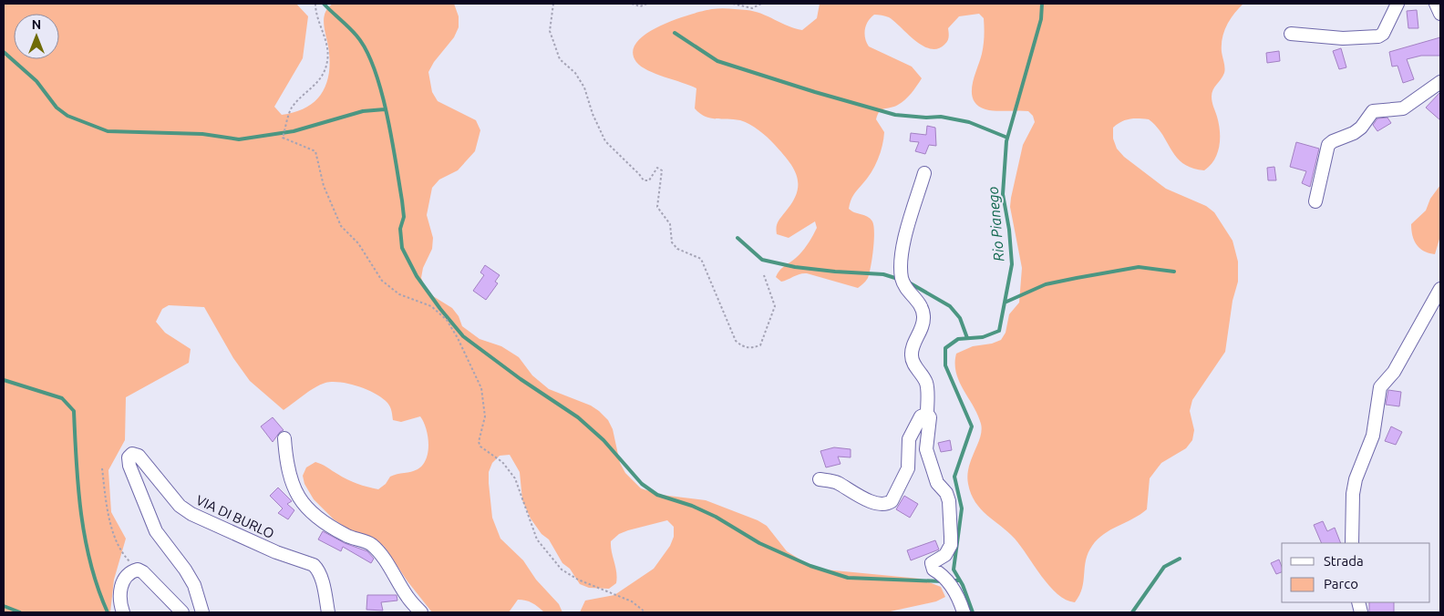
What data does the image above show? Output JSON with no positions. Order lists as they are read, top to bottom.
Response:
{
  "streets": {
    "street": ["VIA DI BURLO"]
  },
  "water": ["Rio Pianego"],
  "legend": ["Strada", "Parco"],
  "north": "top"
}
